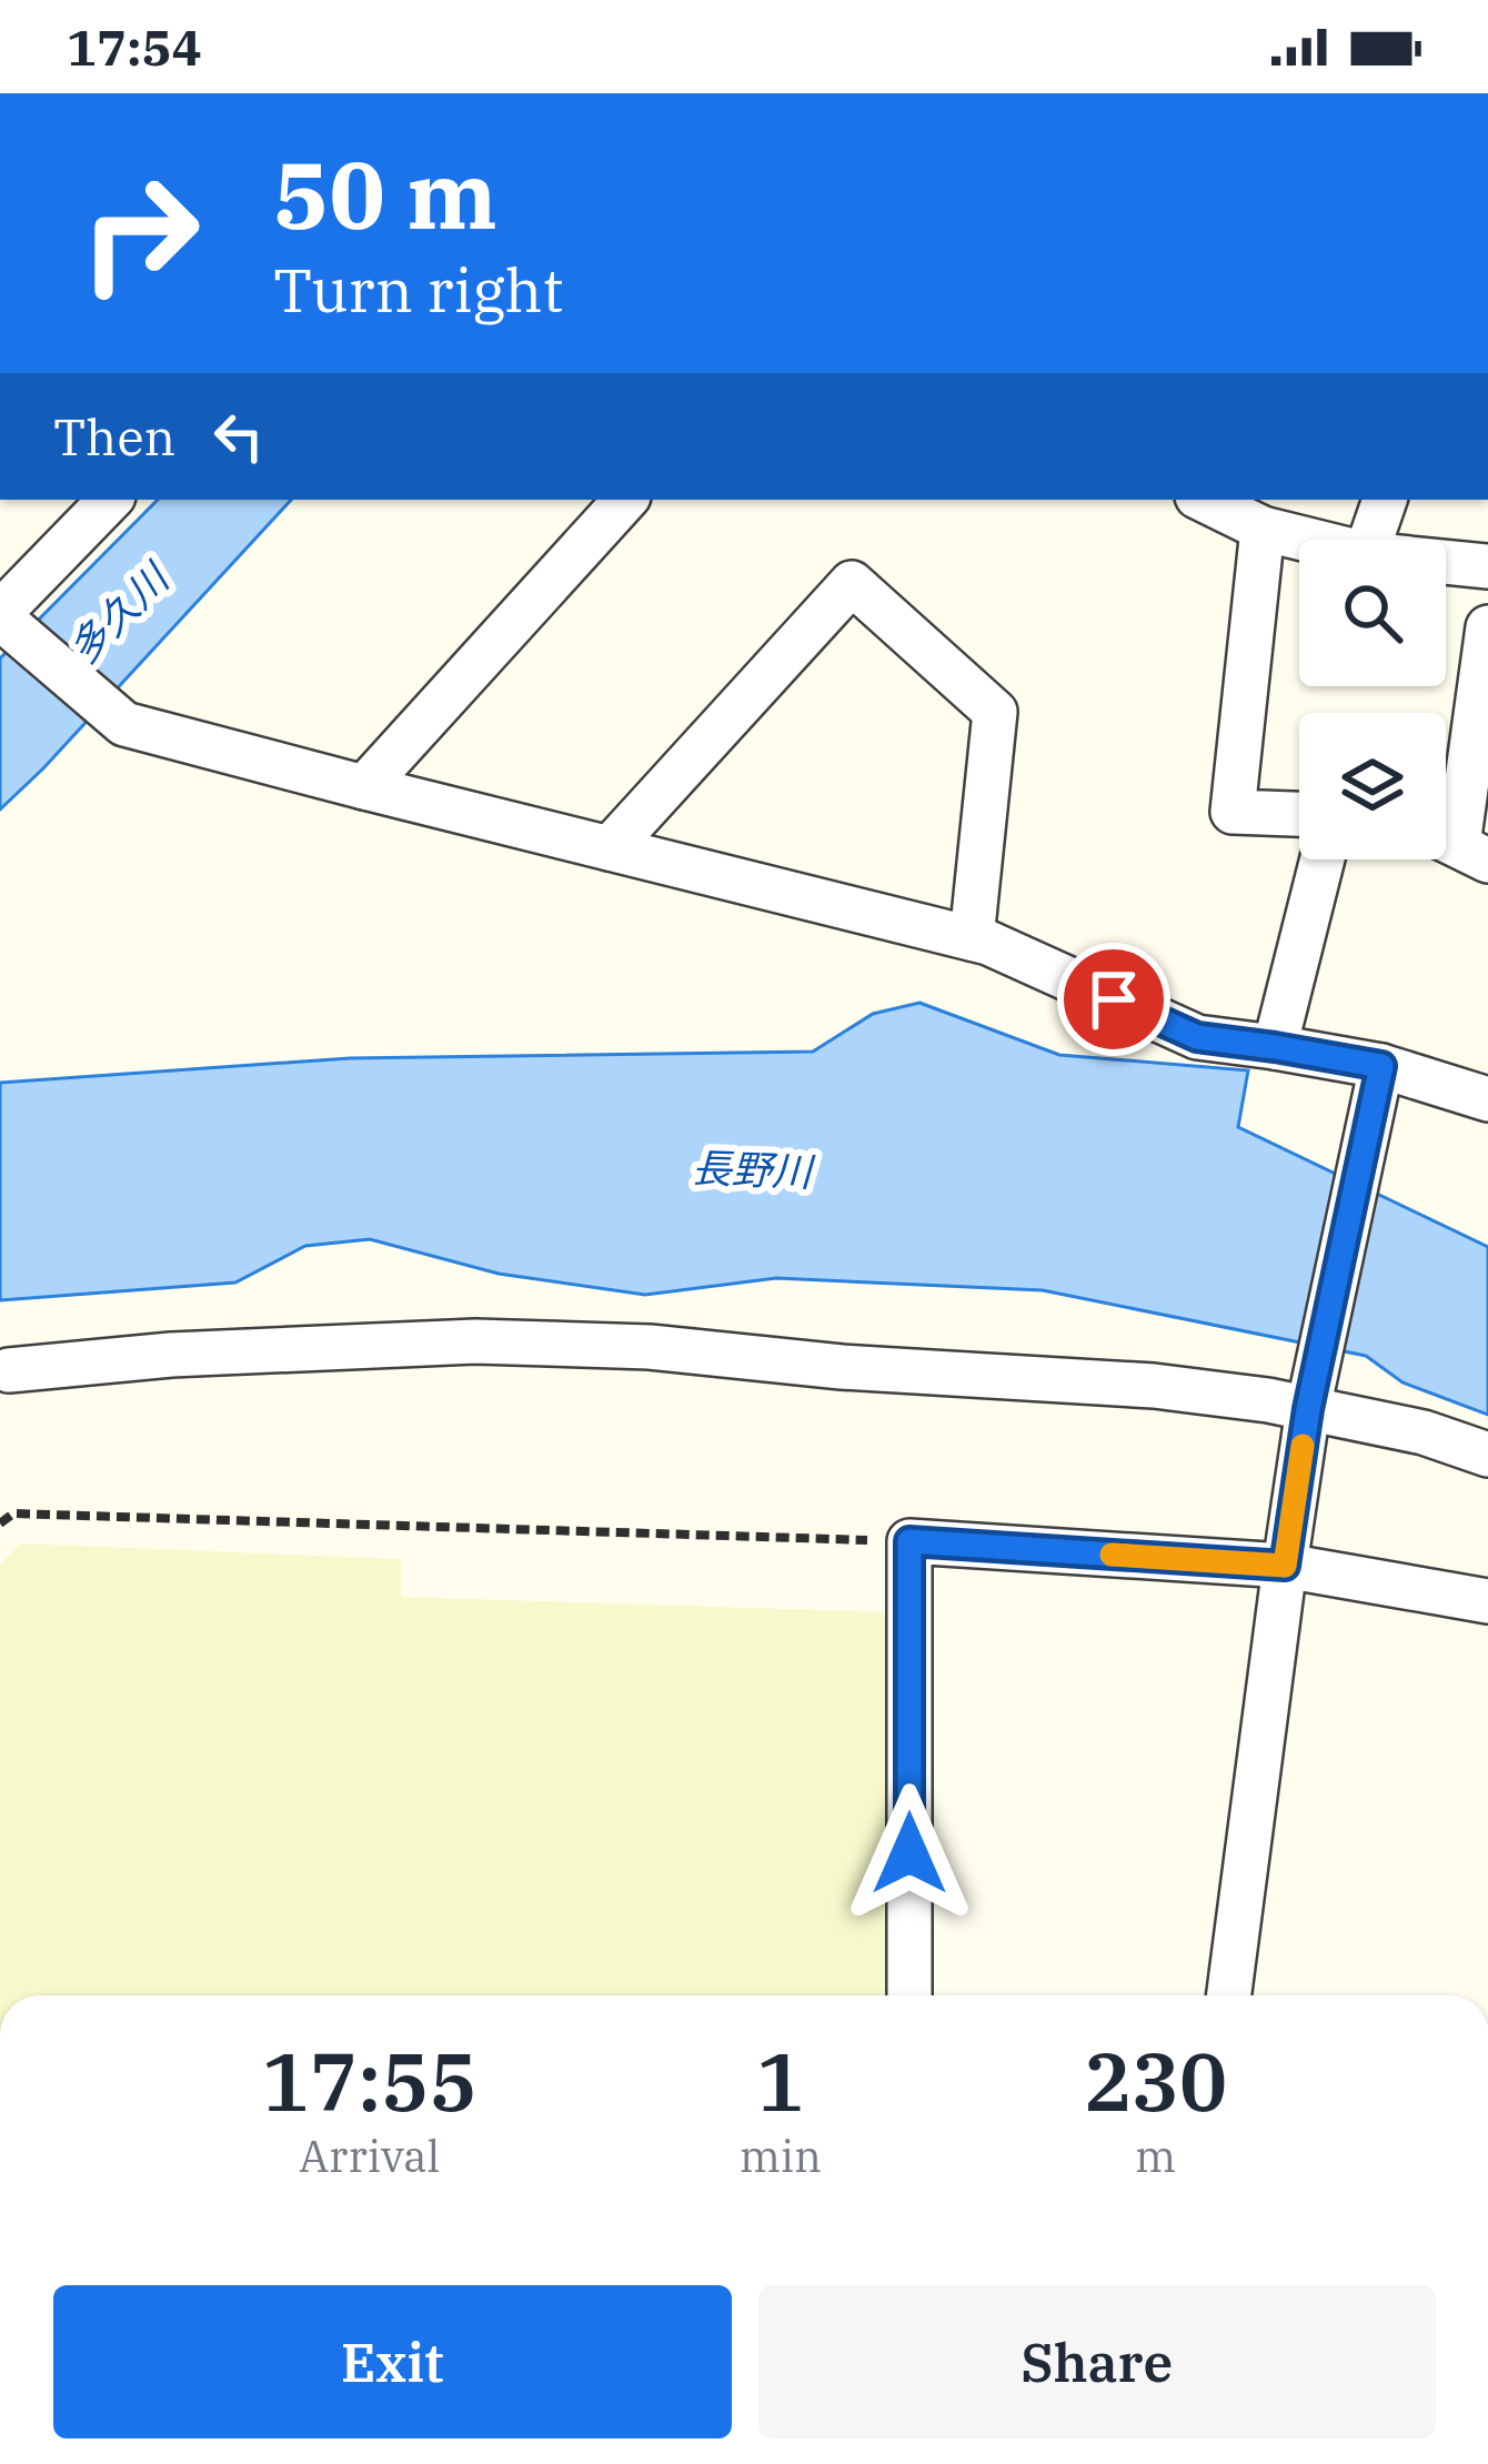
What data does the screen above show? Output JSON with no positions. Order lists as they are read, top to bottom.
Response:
{
  "water": ["多久川", "長野川"],
  "page": {
    "status": "17:54",
    "turn": ["50 m", "Turn right"],
    "then": "Then",
    "eta": [
      "17:55",
      "Arrival",
      "1",
      "min",
      "230",
      "m"
    ],
    "buttons": ["Exit", "Share"]
  }
}
